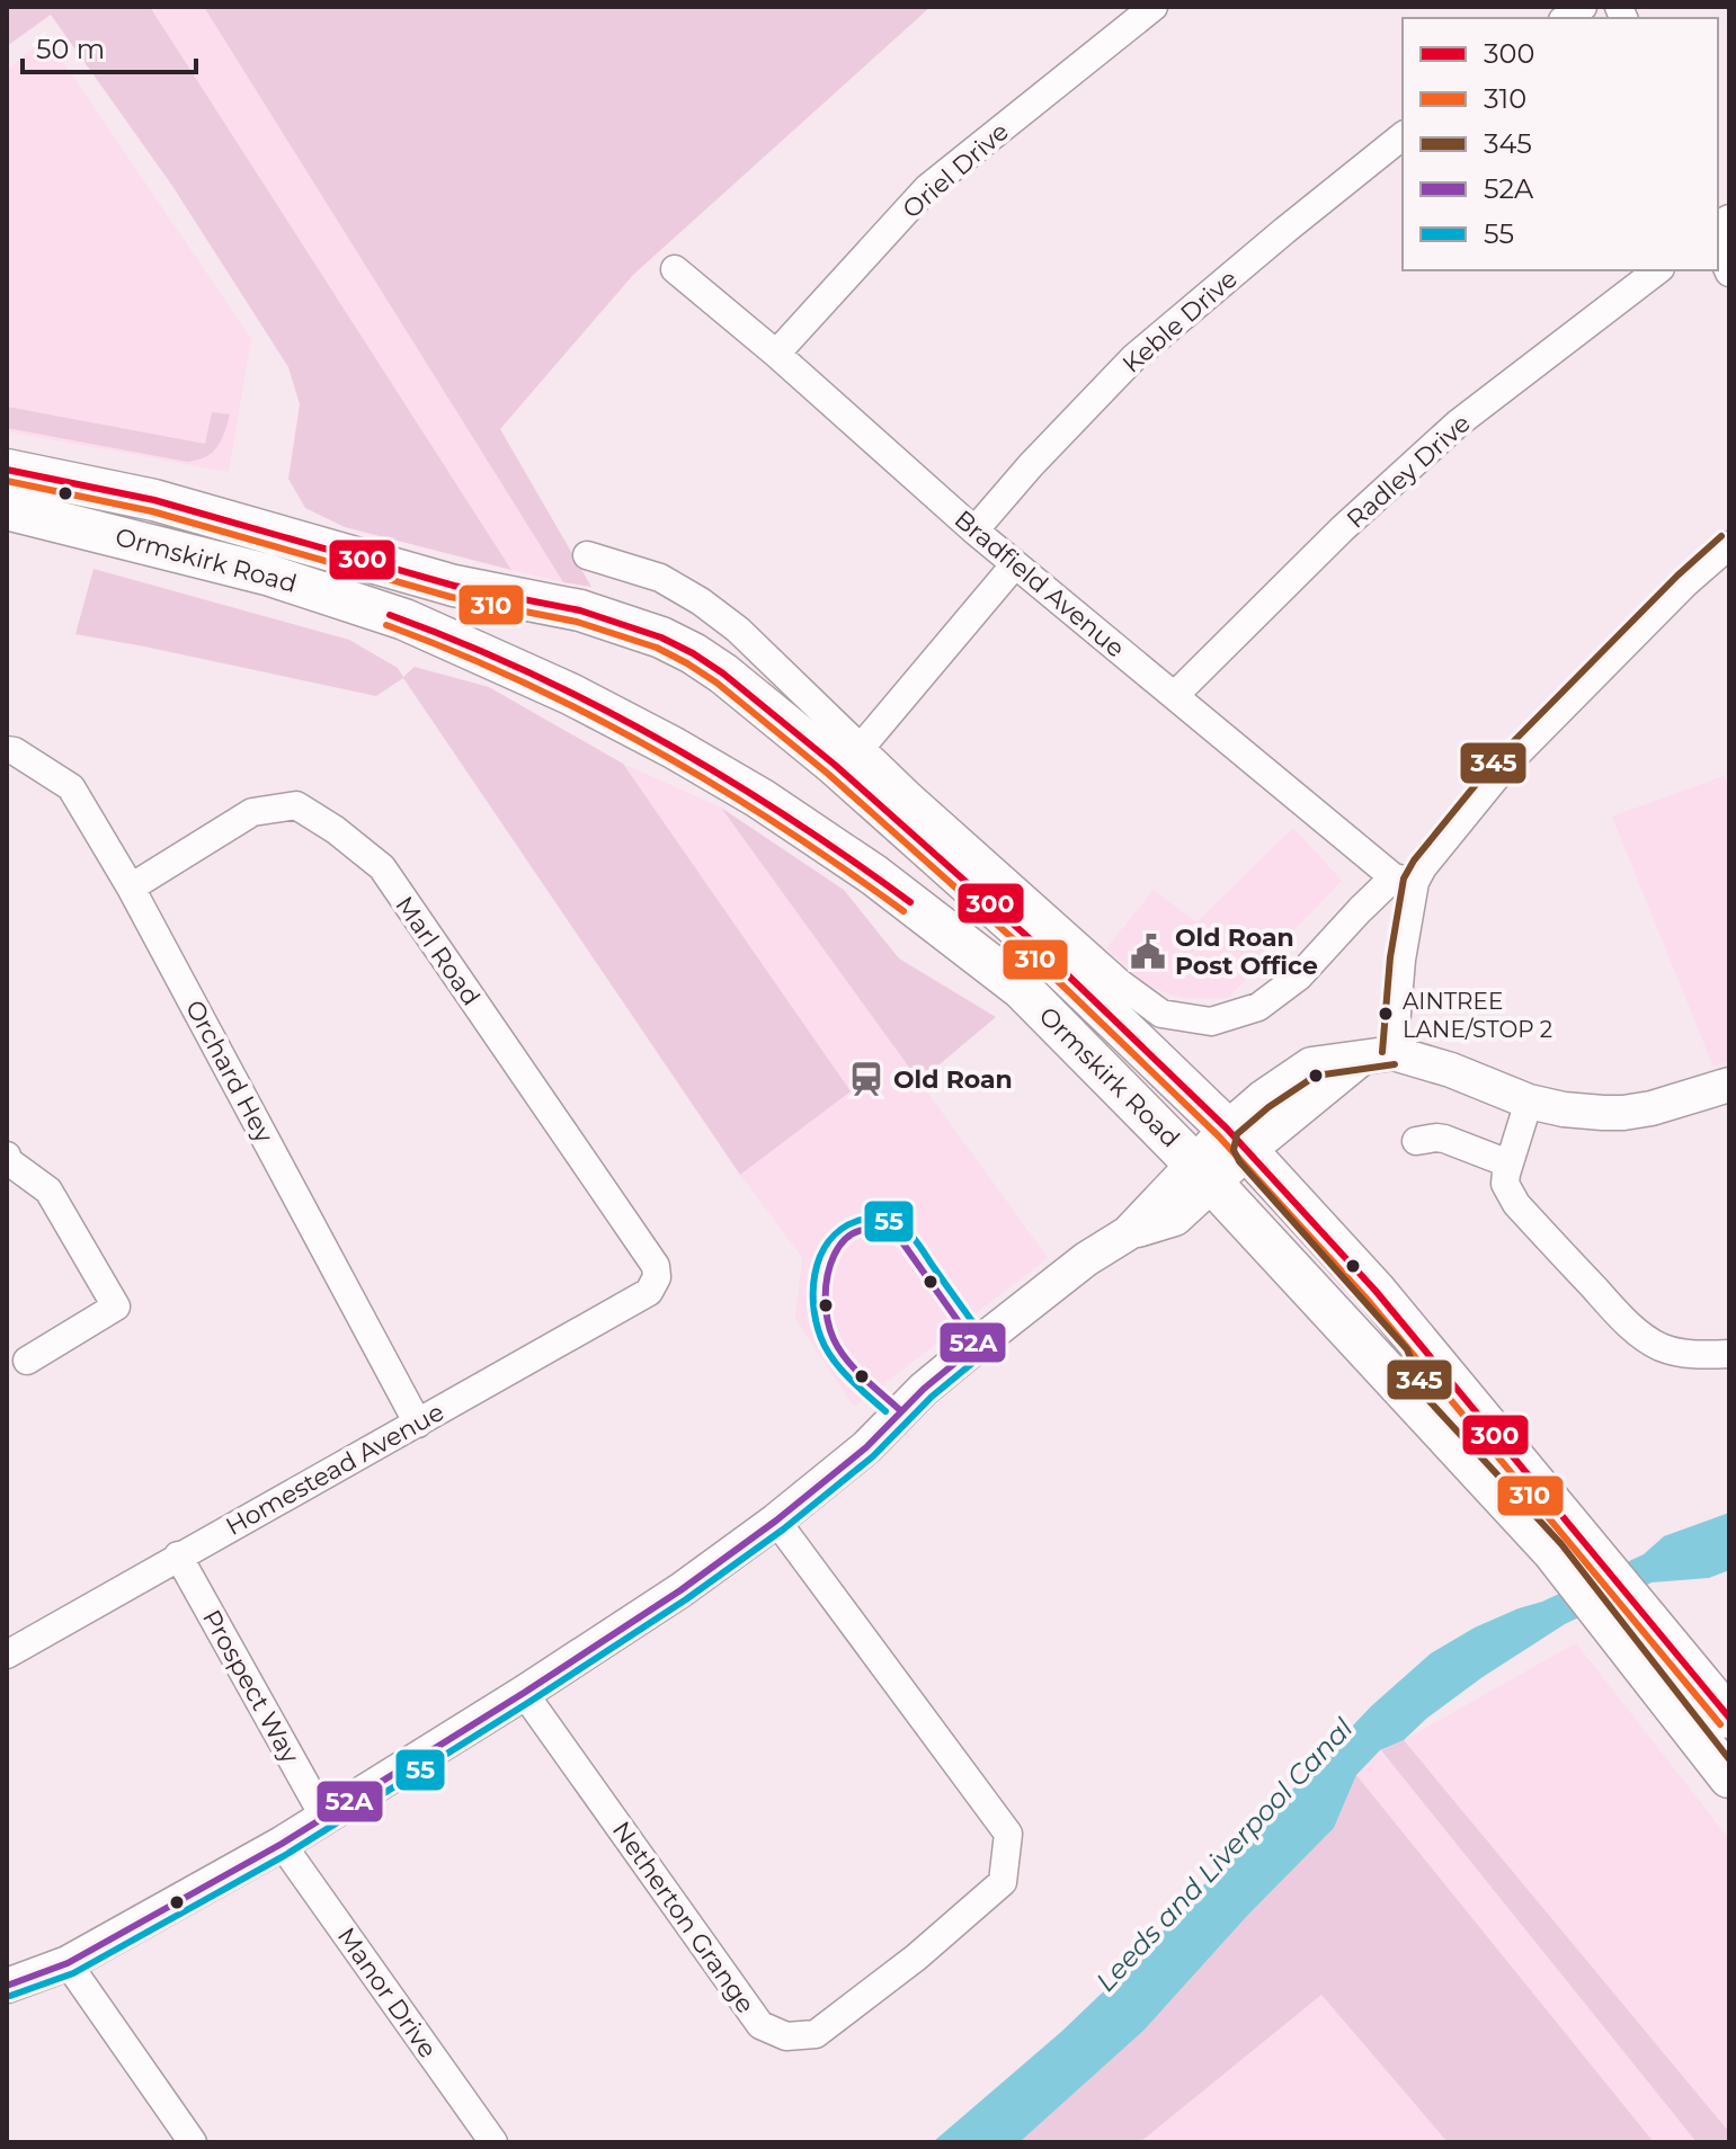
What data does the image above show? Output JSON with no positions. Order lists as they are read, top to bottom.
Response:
{
  "streets": {
    "highway": ["Ormskirk Road"],
    "street": [
      "Oriel Drive",
      "Keble Drive",
      "Radley Drive",
      "Bradfield Avenue",
      "Marl Road",
      "Orchard Hey",
      "Homestead Avenue",
      "Prospect Way",
      "Netherton Grange",
      "Manor Drive"
    ]
  },
  "crossings": [
    ["Oriel Drive", "Bradfield Avenue"],
    ["Keble Drive", "Bradfield Avenue"],
    ["Radley Drive", "Bradfield Avenue"],
    ["Marl Road", "Orchard Hey"],
    ["Marl Road", "Homestead Avenue"],
    ["Orchard Hey", "Homestead Avenue"],
    ["Homestead Avenue", "Prospect Way"]
  ],
  "water": ["Leeds and Liverpool Canal"],
  "places": {
    "public building": ["Old Roan Post Office"],
    "other": ["AINTREE LANE/STOP 2"],
    "station": ["Old Roan"]
  },
  "lines": [
    "transit line 300",
    "transit line 310",
    "transit line 345",
    "transit line 55",
    "transit line 52A"
  ],
  "legend": [
    "300",
    "310",
    "345",
    "52A",
    "55"
  ],
  "scale_bar": "50 m"
}
